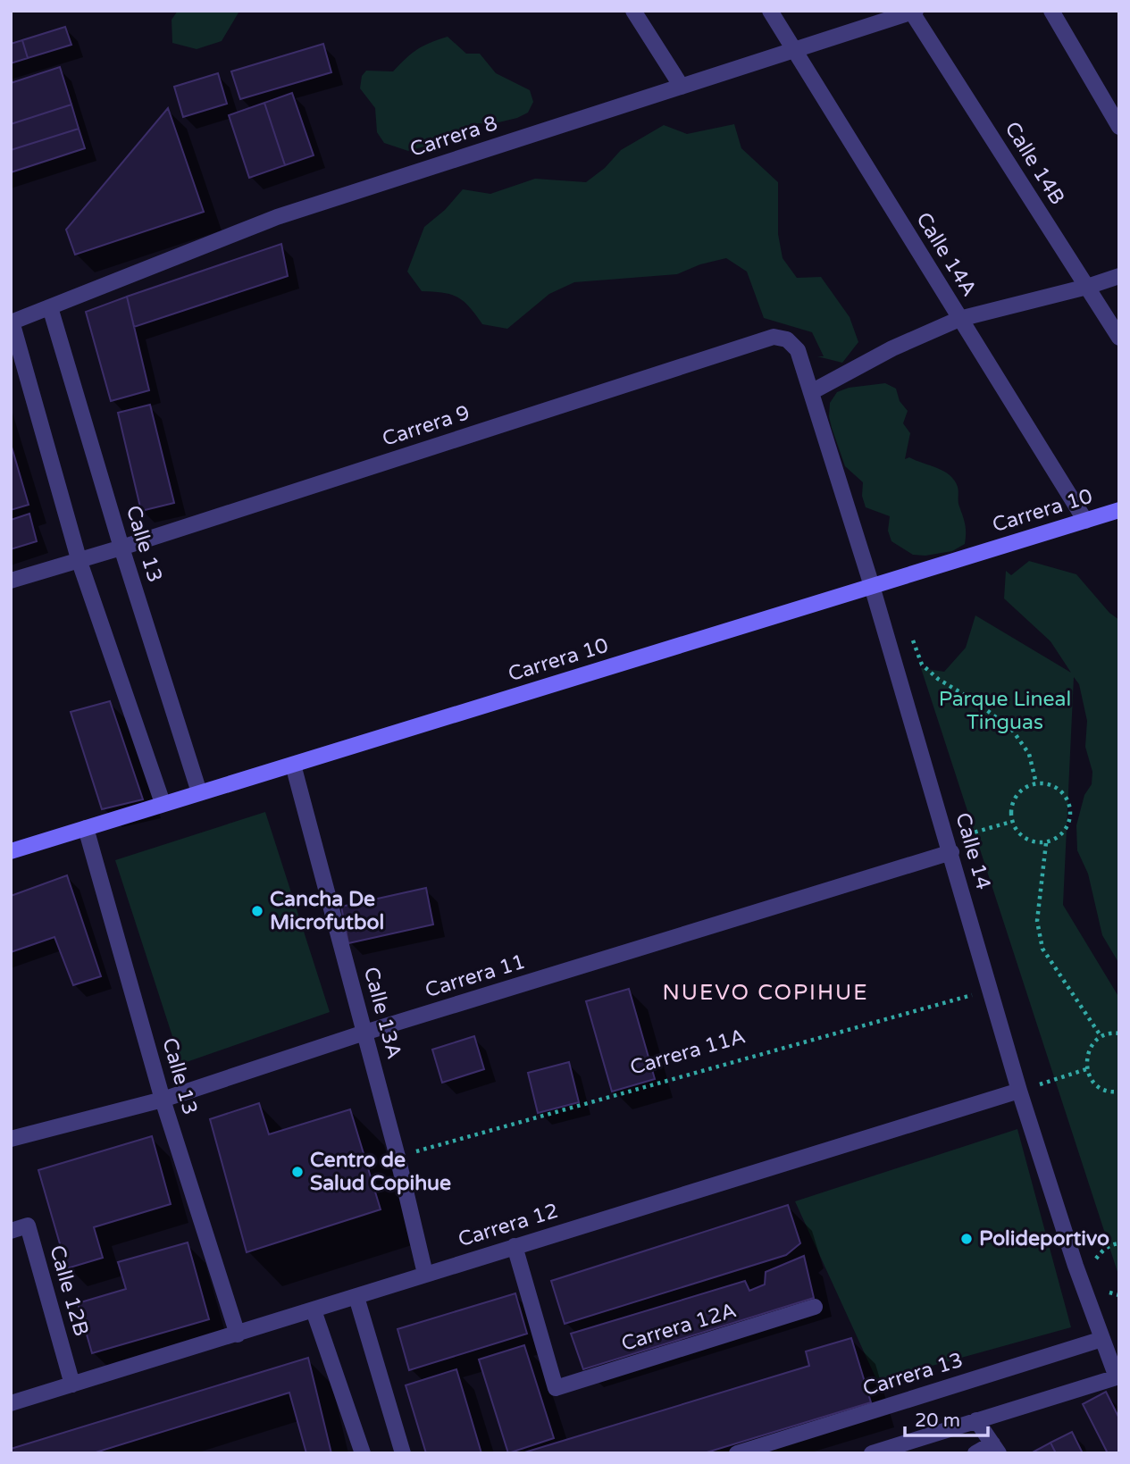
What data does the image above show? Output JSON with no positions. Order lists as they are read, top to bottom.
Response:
{
  "streets": {
    "street": [
      "Carrera 8",
      "Calle 14B",
      "Calle 14A",
      "Carrera 9",
      "Carrera 10",
      "Calle 13",
      "Calle 14",
      "Carrera 11",
      "Calle 13A",
      "Carrera 12",
      "Calle 12B",
      "Carrera 12A",
      "Carrera 13"
    ],
    "path": ["Carrera 11A"]
  },
  "crossings": [
    ["Carrera 8", "Calle 14B"],
    ["Carrera 8", "Calle 14A"],
    ["Carrera 8", "Calle 13"],
    ["Calle 14A", "Carrera 10"],
    ["Carrera 9", "Calle 13"],
    ["Carrera 9", "Calle 14"],
    ["Carrera 10", "Calle 13"],
    ["Carrera 10", "Calle 14"],
    ["Carrera 10", "Calle 13A"],
    ["Calle 13", "Carrera 11"],
    ["Calle 13", "Carrera 12"],
    ["Calle 14", "Carrera 11"],
    ["Calle 14", "Carrera 11A"],
    ["Calle 14", "Carrera 12"],
    ["Calle 14", "Carrera 13"],
    ["Carrera 11", "Calle 13A"],
    ["Calle 13A", "Carrera 11A"],
    ["Calle 13A", "Carrera 12"],
    ["Carrera 12", "Calle 12B"],
    ["Carrera 12", "Carrera 12A"]
  ],
  "districts": ["NUEVO COPIHUE"],
  "parks": ["Parque Lineal Tinguas"],
  "places": ["Cancha De Microfutbol", "Centro de Salud Copihue", "Polideportivo"],
  "scale_bar": "20 m"
}
